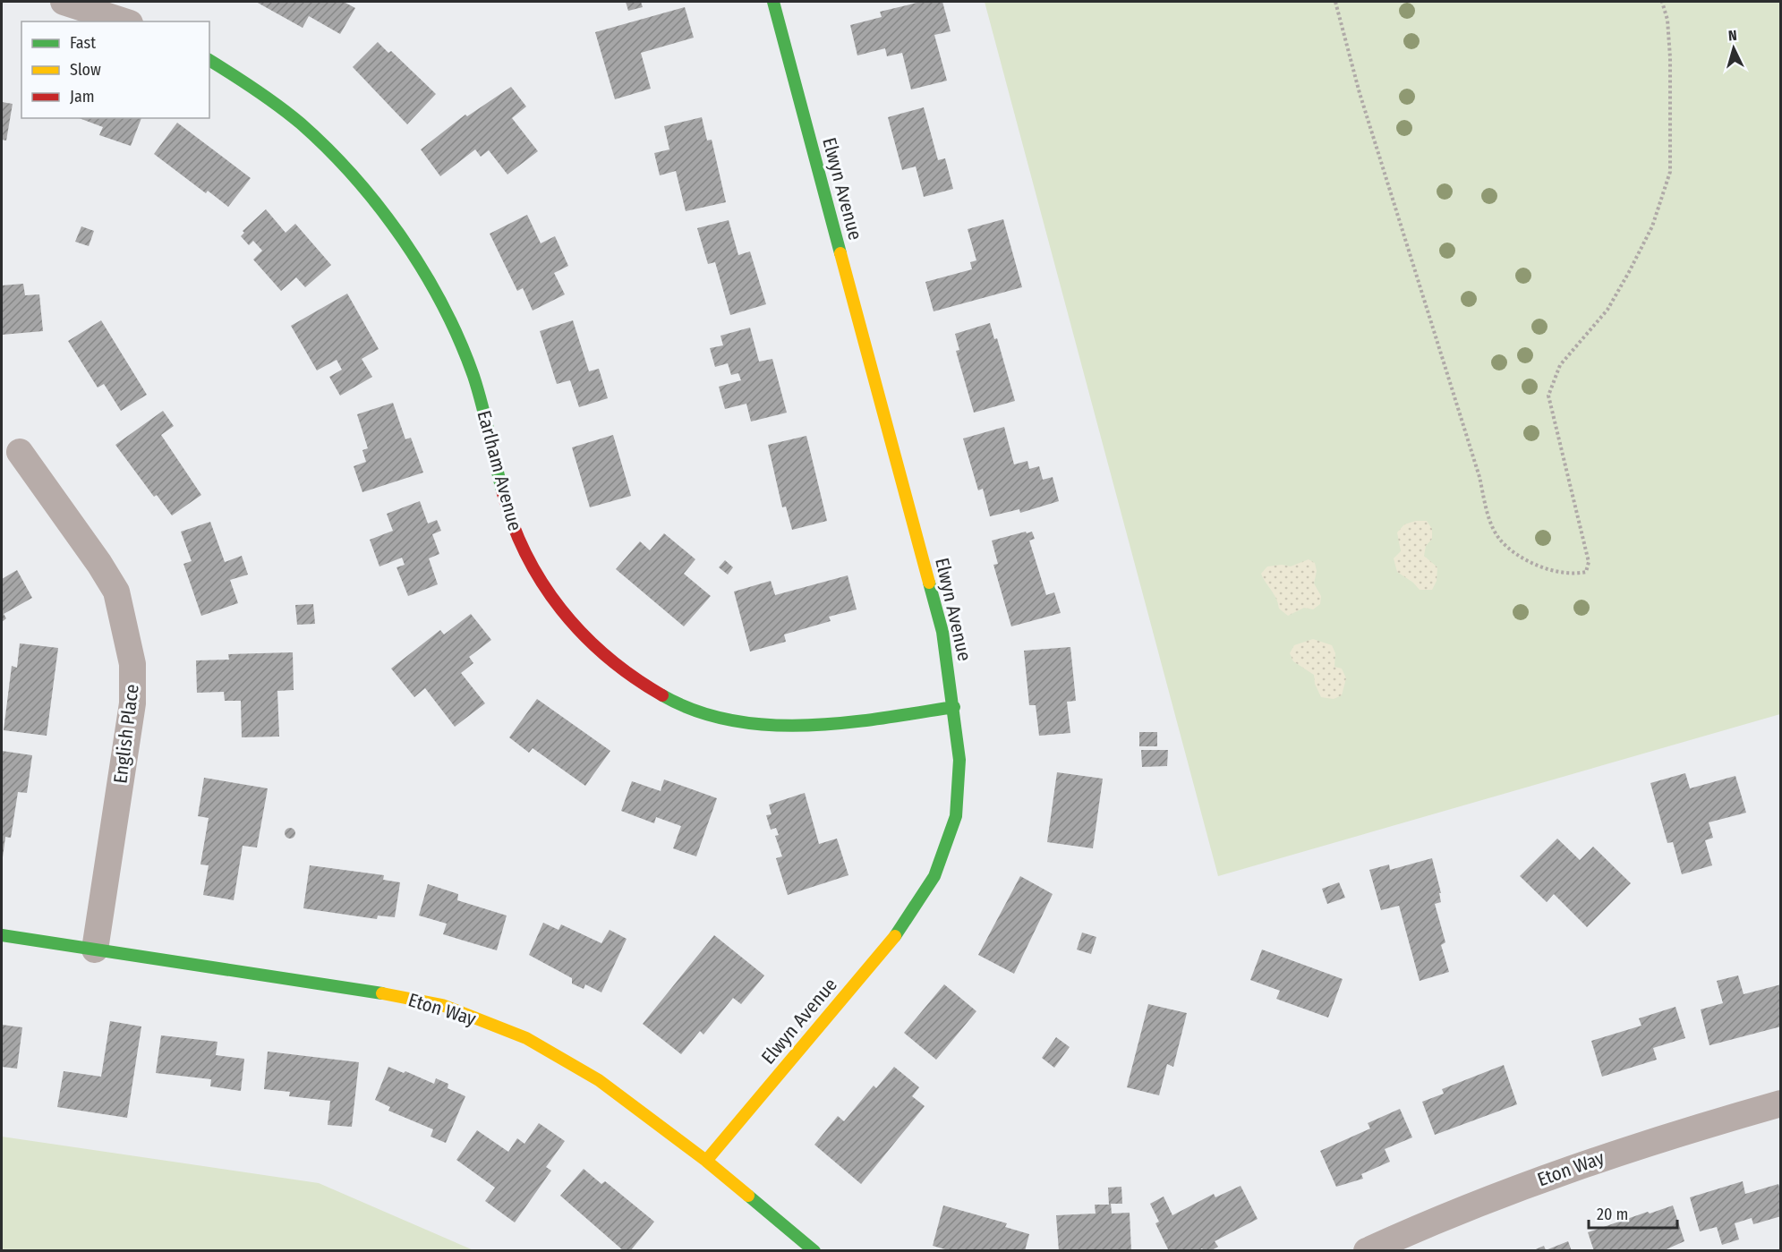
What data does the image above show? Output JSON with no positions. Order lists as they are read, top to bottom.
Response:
{
  "streets": {
    "street": [
      "Elwyn Avenue",
      "Earlham Avenue",
      "English Place",
      "Eton Way"
    ]
  },
  "crossings": [
    ["Elwyn Avenue", "Earlham Avenue"],
    ["Elwyn Avenue", "Eton Way"],
    ["English Place", "Eton Way"]
  ],
  "legend": ["Fast", "Slow", "Jam"],
  "scale_bar": "20 m",
  "north": "top"
}
